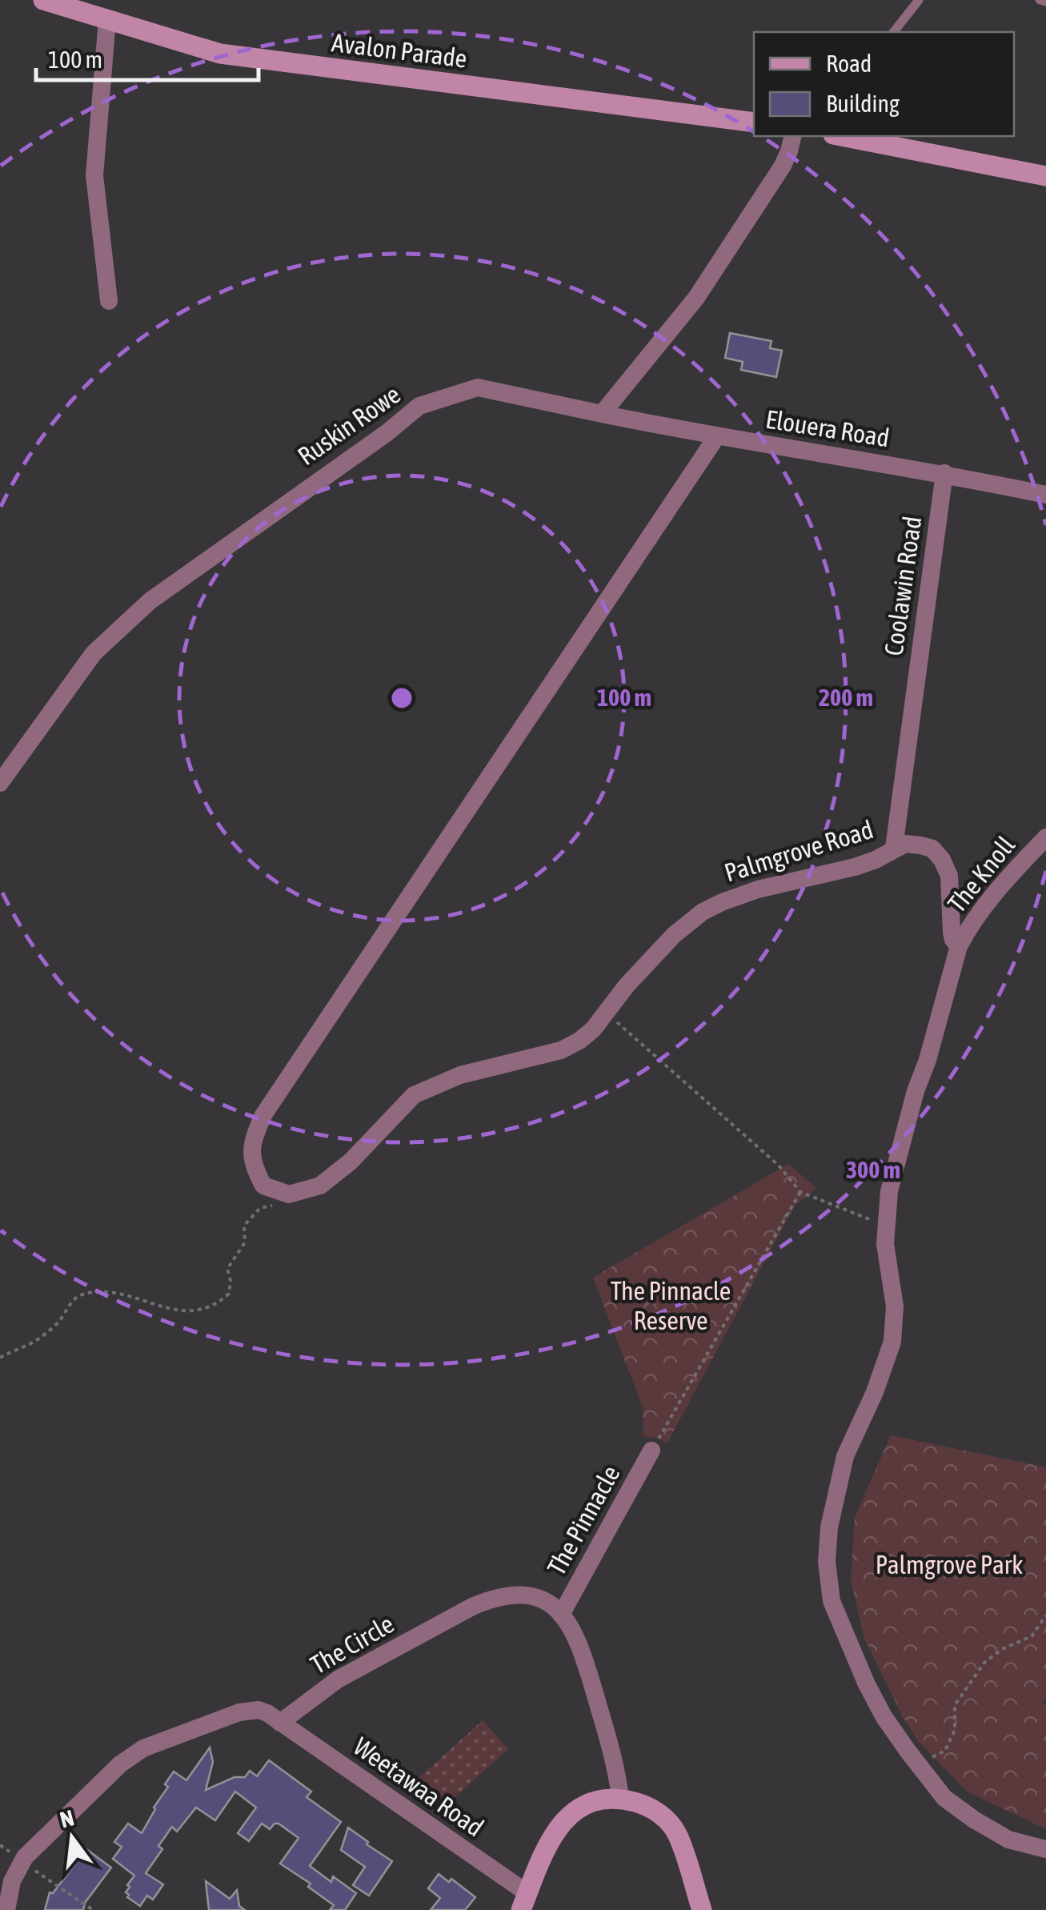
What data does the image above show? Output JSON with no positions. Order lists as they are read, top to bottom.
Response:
{
  "streets": {
    "street": [
      "Avalon Parade",
      "Ruskin Rowe",
      "Elouera Road",
      "Coolawin Road",
      "Palmgrove Road",
      "The Knoll",
      "The Pinnacle",
      "The Circle",
      "Weetawaa Road"
    ]
  },
  "crossings": [
    ["Ruskin Rowe", "Elouera Road"],
    ["Elouera Road", "Coolawin Road"],
    ["Coolawin Road", "Palmgrove Road"],
    ["Palmgrove Road", "The Knoll"],
    ["The Pinnacle", "The Circle"],
    ["The Circle", "Weetawaa Road"]
  ],
  "parks": ["The Pinnacle Reserve", "Palmgrove Park"],
  "legend": ["Road", "Building"],
  "scale_bar": "100 m",
  "north": "top",
  "rings": ["100 m", "200 m", "300 m"]
}
